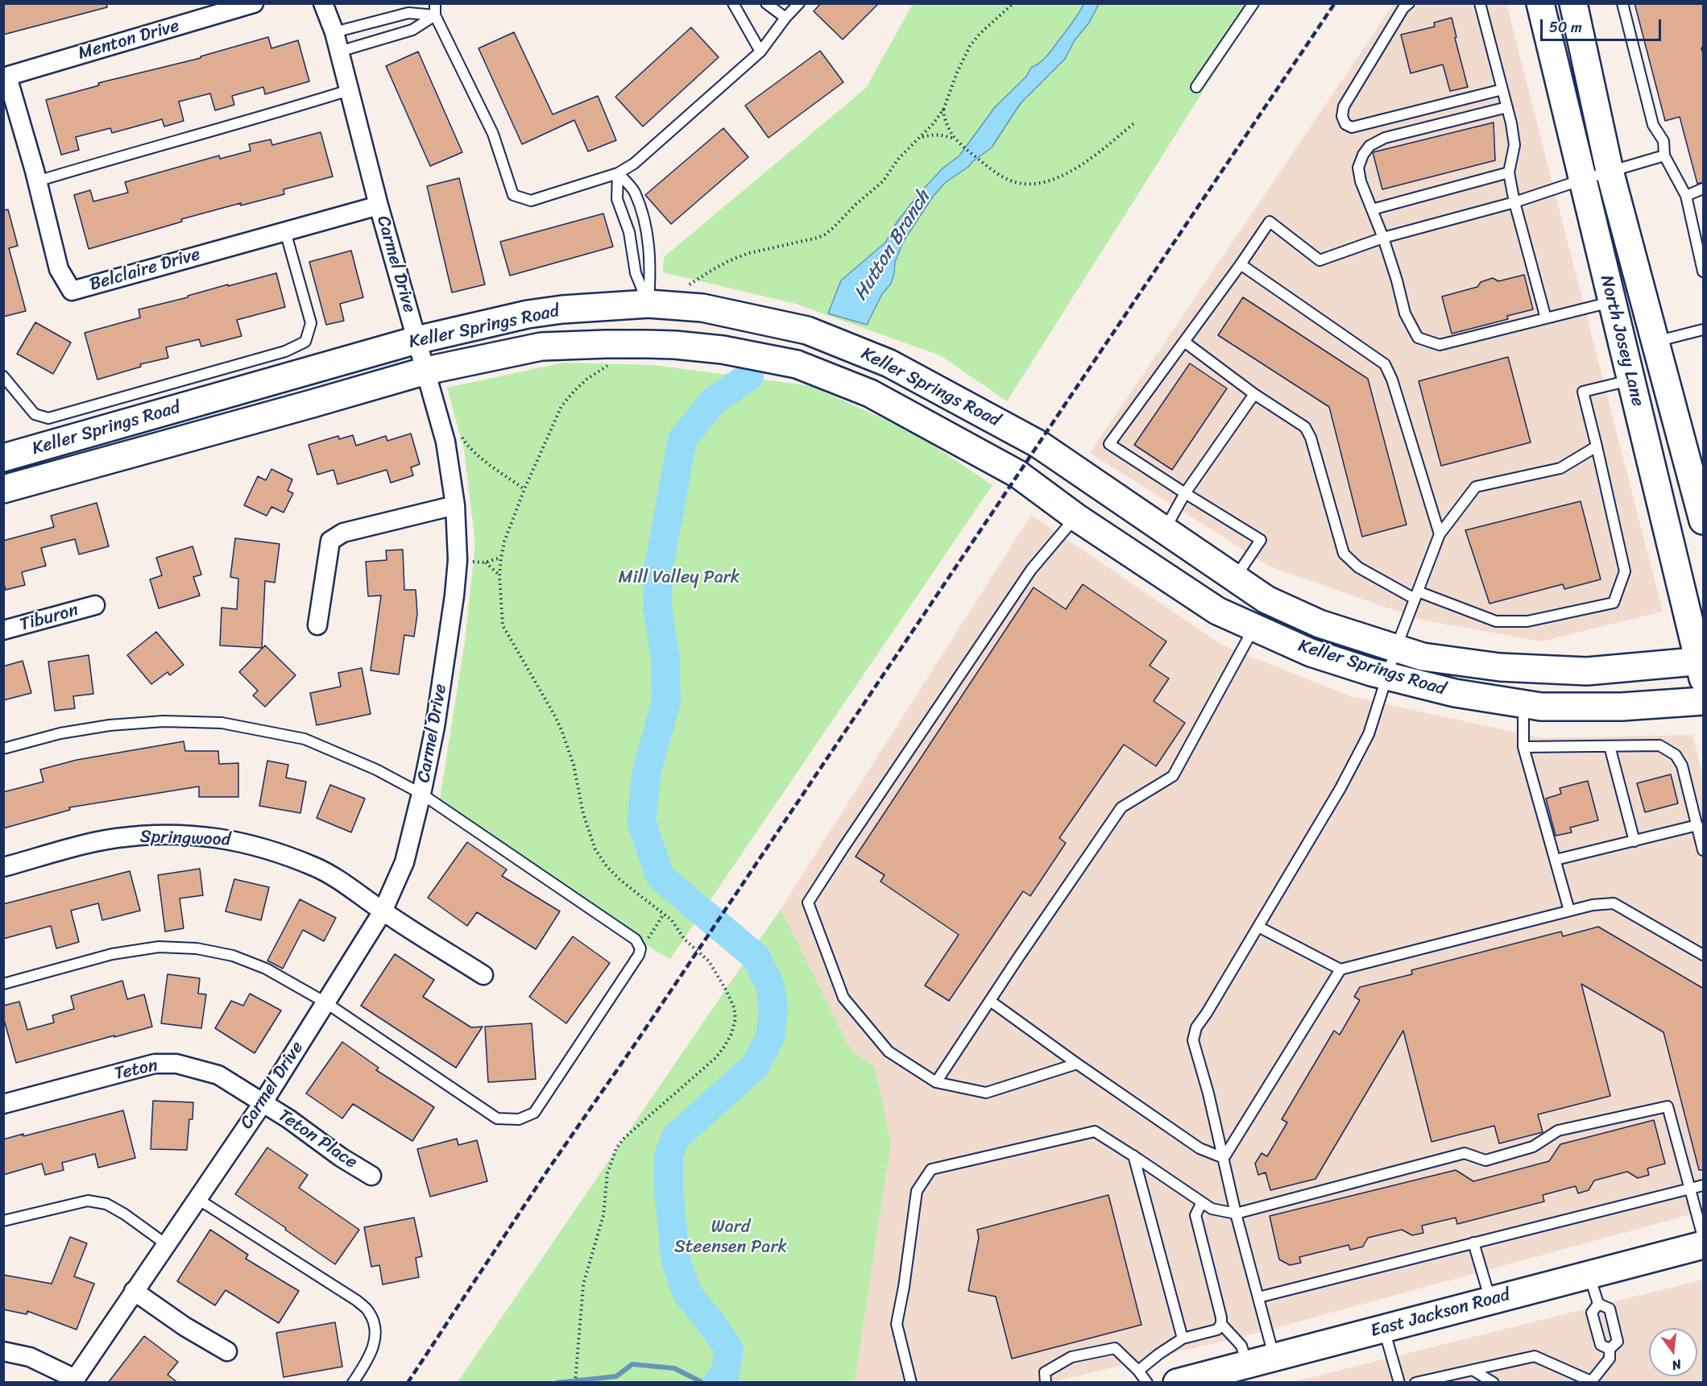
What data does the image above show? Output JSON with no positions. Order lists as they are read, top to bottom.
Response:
{
  "streets": {
    "main road": ["Keller Springs Road", "North Josey Lane", "East Jackson Road"],
    "street": [
      "Menton Drive",
      "Carmel Drive",
      "Belclaire Drive",
      "Tiburon",
      "Springwood",
      "Teton",
      "Teton Place"
    ]
  },
  "crossings": [
    ["Menton Drive", "Belclaire Drive"],
    ["Carmel Drive", "Belclaire Drive"],
    ["Carmel Drive", "Keller Springs Road"],
    ["Carmel Drive", "Springwood"],
    ["Carmel Drive", "Teton"],
    ["Carmel Drive", "Teton Place"],
    ["Keller Springs Road", "North Josey Lane"],
    ["Teton", "Teton Place"]
  ],
  "water": ["Hutton Branch"],
  "parks": ["Mill Valley Park", "Ward Steensen Park"],
  "scale_bar": "50 m",
  "north": "bottom"
}
